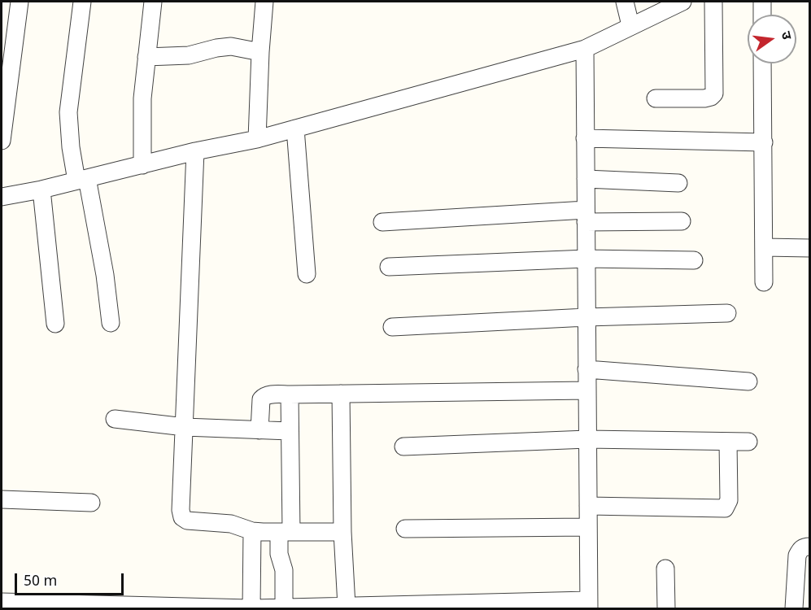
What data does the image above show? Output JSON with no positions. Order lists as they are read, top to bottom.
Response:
{
  "scale_bar": "50 m",
  "north": "right"
}
